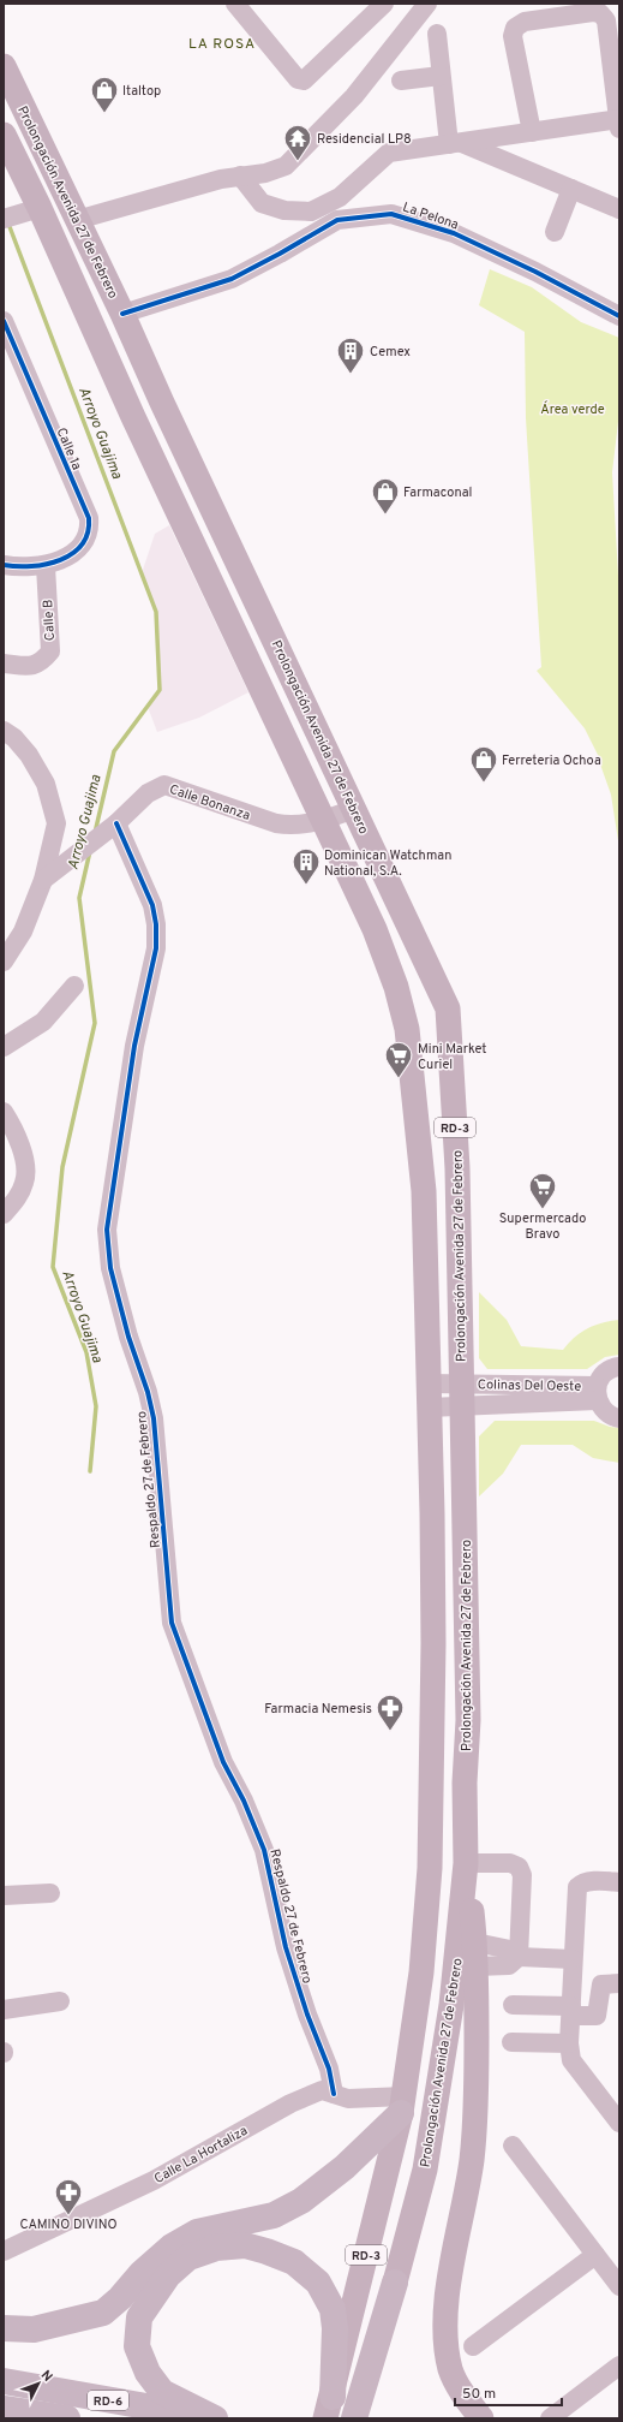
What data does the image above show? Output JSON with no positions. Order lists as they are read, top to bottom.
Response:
{
  "streets": {
    "highway": ["Prolongación Avenida 27 de Febrero", "RD-3", "RD-6"],
    "street": [
      "La Pelona",
      "Calle 1a",
      "Calle B",
      "Calle Bonanza",
      "Colinas Del Oeste",
      "Respaldo 27 de Febrero",
      "Calle La Hortaliza"
    ]
  },
  "crossings": [
    ["Prolongación Avenida 27 de Febrero", "La Pelona"],
    ["Prolongación Avenida 27 de Febrero", "Calle Bonanza"],
    ["Prolongación Avenida 27 de Febrero", "Colinas Del Oeste"],
    ["Calle 1a", "Calle B"],
    ["Calle Bonanza", "RD-3"],
    ["Calle Bonanza", "Respaldo 27 de Febrero"],
    ["RD-3", "Colinas Del Oeste"],
    ["RD-3", "Calle La Hortaliza"],
    ["Respaldo 27 de Febrero", "Calle La Hortaliza"]
  ],
  "districts": ["LA ROSA"],
  "water": ["Arroyo Guajima"],
  "parks": ["Área verde"],
  "places": {
    "shop": ["Italtop", "Farmaconal", "Ferreteria Ochoa"],
    "temple": ["Residencial LP8"],
    "building": ["Cemex", "Dominican Watchman National, S.A."],
    "supermarket": ["Mini Market Curiel", "Supermercado Bravo"],
    "pharmacy": ["Farmacia Nemesis", "CAMINO DIVINO"]
  },
  "scale_bar": "50 m",
  "north": "top right"
}
